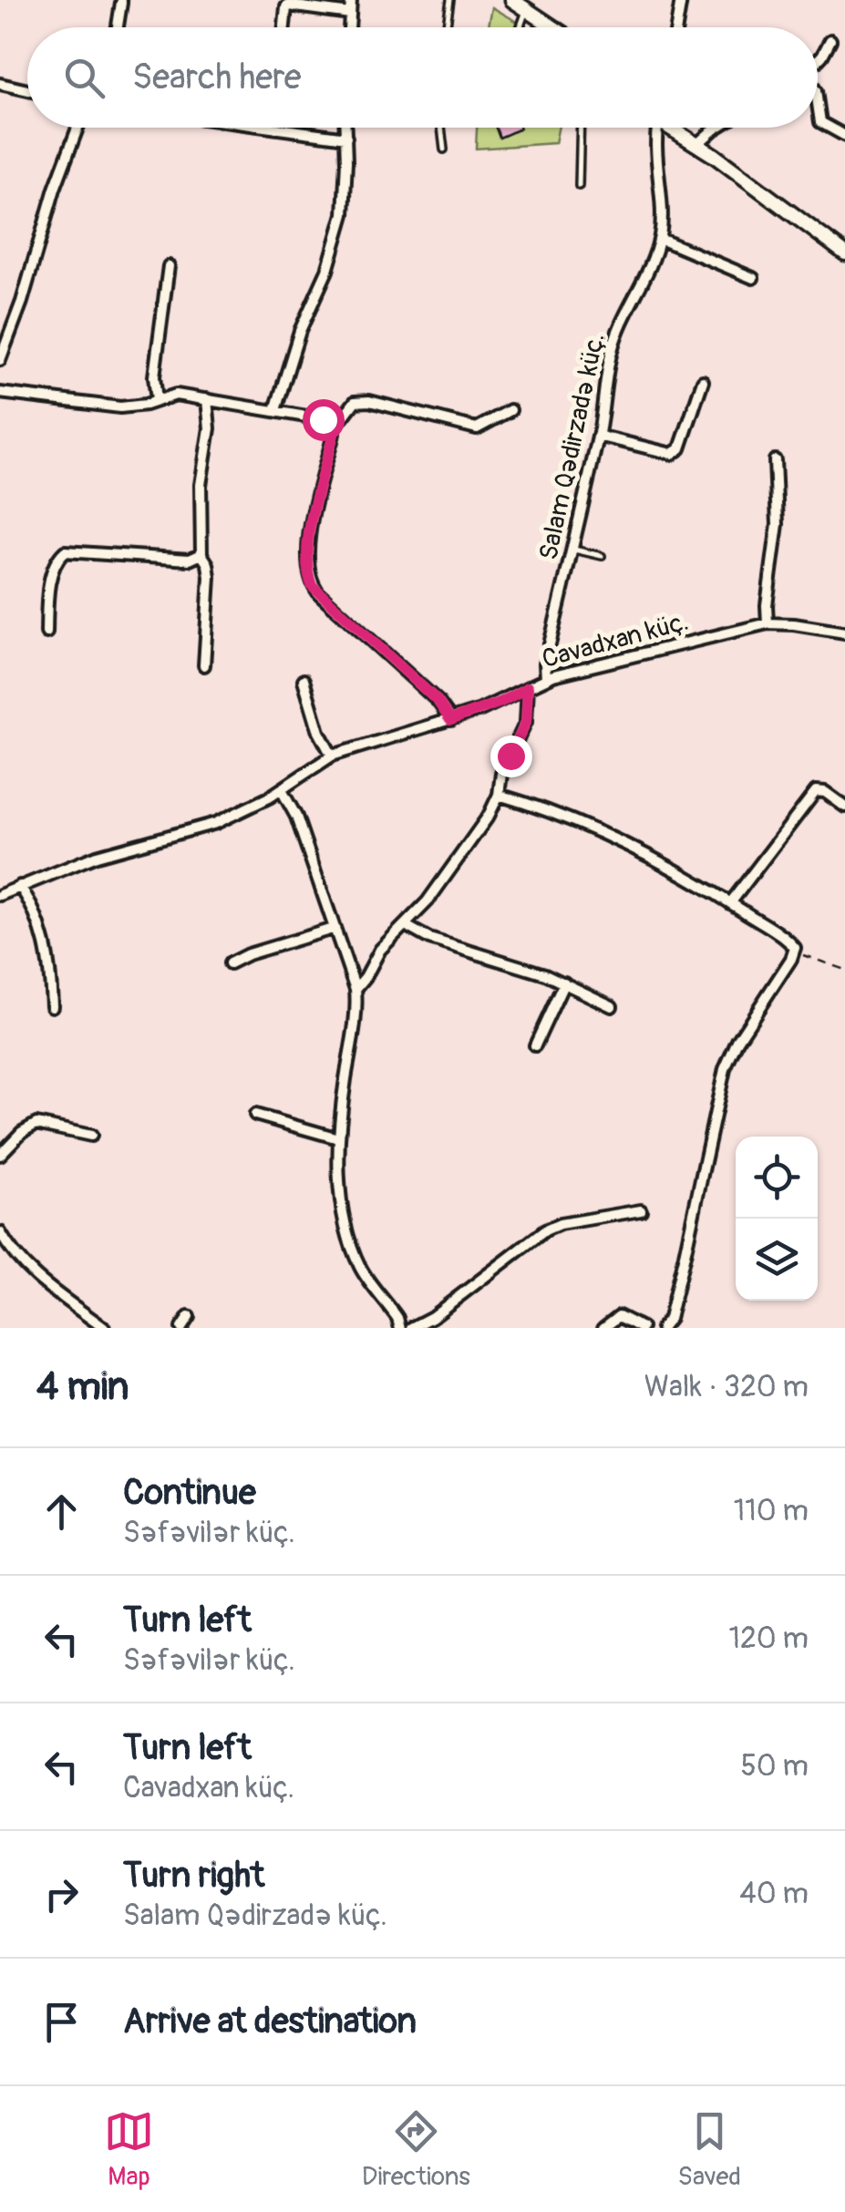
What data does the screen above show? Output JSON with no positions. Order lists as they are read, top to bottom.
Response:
{
  "streets": {
    "street": ["Salam Qədirzadə küç.", "Cavadxan küç."]
  },
  "crossings": [
    ["Salam Qədirzadə küç.", "Cavadxan küç."]
  ],
  "page": {
    "search": "Search here",
    "heading": ["4 min", "Walk · 320 m"],
    "list": [
      ["Continue", "Səfəvilər küç.", "110 m"],
      ["Turn left", "Səfəvilər küç.", "120 m"],
      ["Turn left", "Cavadxan küç.", "50 m"],
      ["Turn right", "Salam Qədirzadə küç.", "40 m"],
      "Arrive at destination"
    ],
    "nav": ["Map", "Directions", "Saved"]
  }
}
